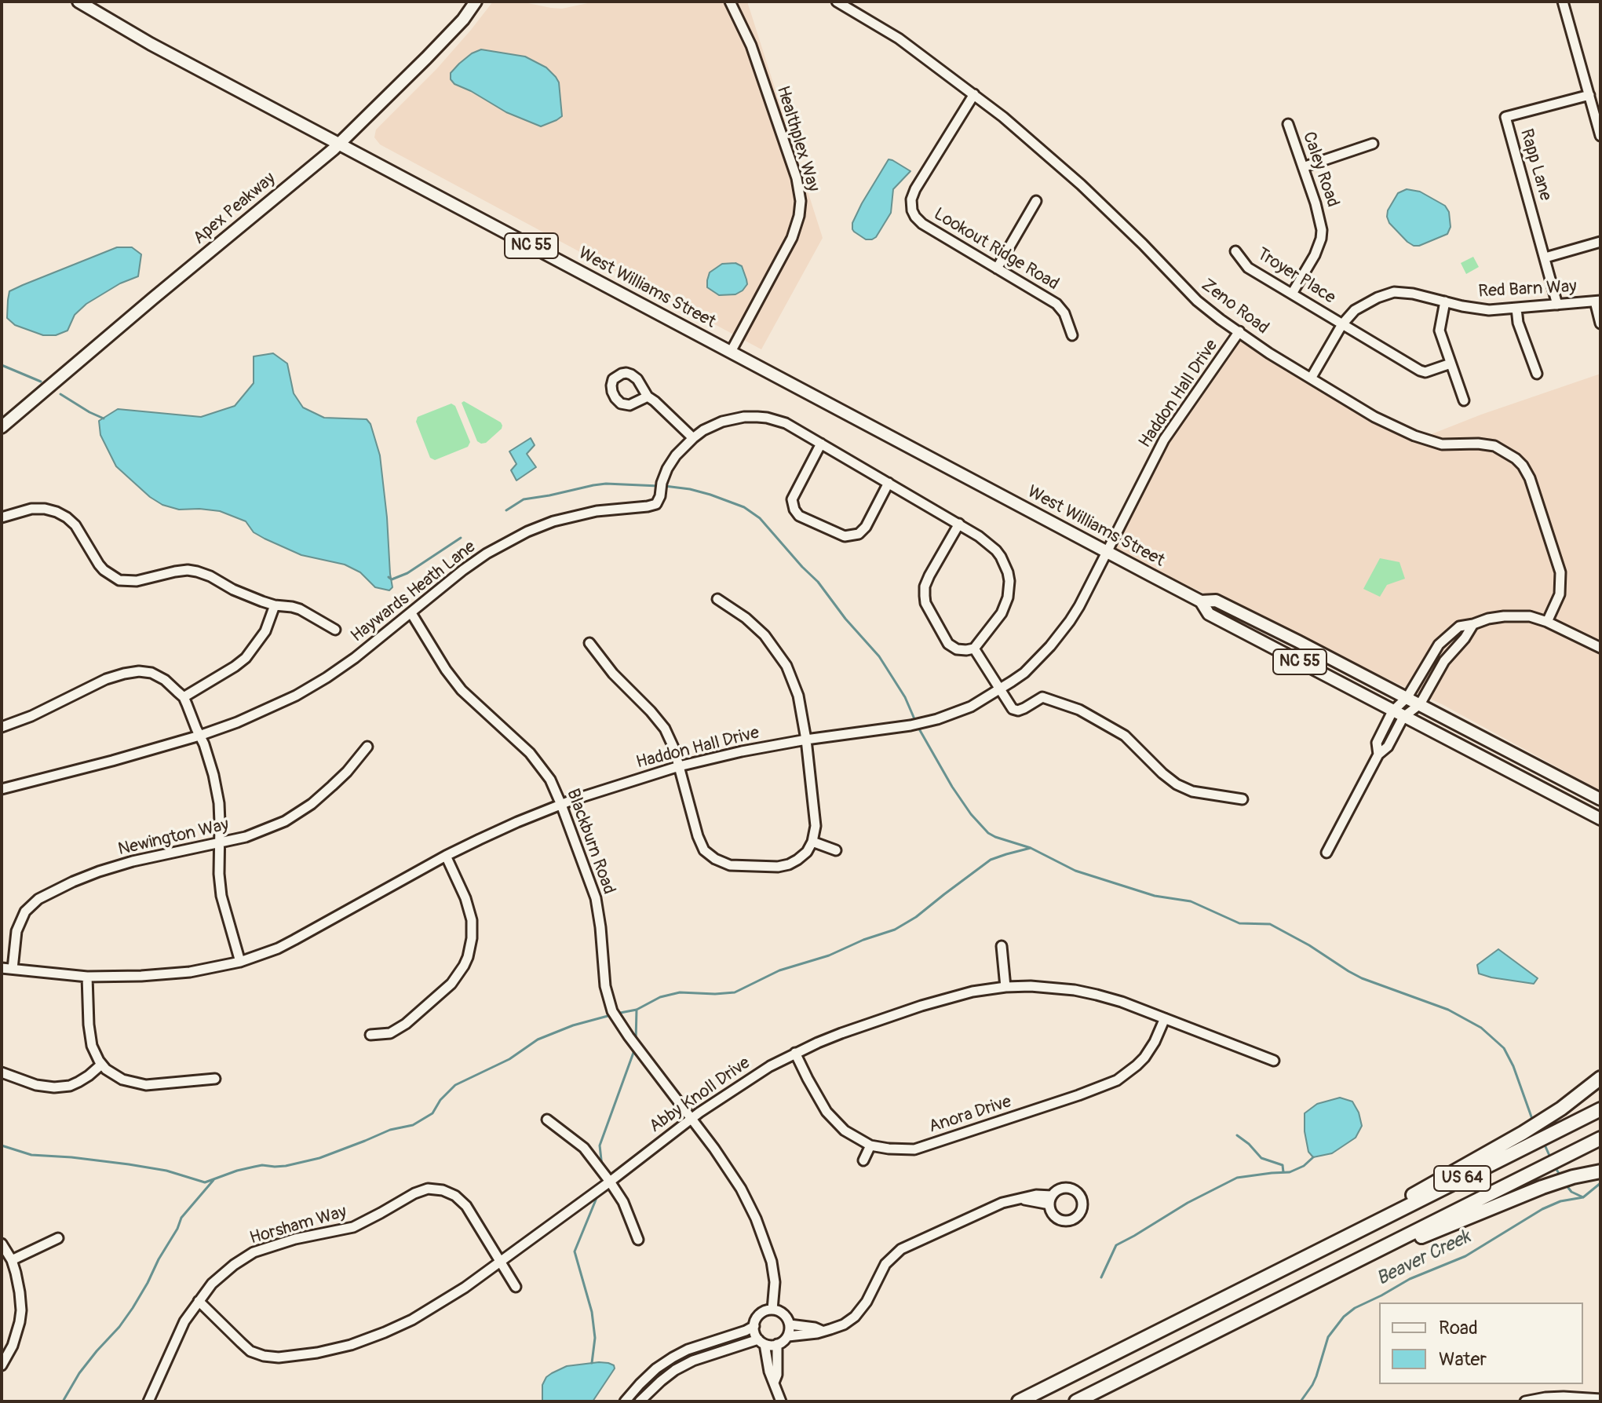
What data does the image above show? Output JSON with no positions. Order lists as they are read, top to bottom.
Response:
{
  "streets": {
    "highway": ["US 64"],
    "main road": ["Apex Peakway", "NC 55", "West Williams Street"],
    "street": [
      "Healthplex Way",
      "Rapp Lane",
      "Caley Road",
      "Lookout Ridge Road",
      "Troyer Place",
      "Red Barn Way",
      "Zeno Road",
      "Haddon Hall Drive",
      "Haywards Heath Lane",
      "Newington Way",
      "Blackburn Road",
      "Abby Knoll Drive",
      "Anora Drive",
      "Horsham Way"
    ]
  },
  "crossings": [
    ["Healthplex Way", "West Williams Street"],
    ["Rapp Lane", "Red Barn Way"],
    ["Caley Road", "Troyer Place"],
    ["Apex Peakway", "West Williams Street"],
    ["Lookout Ridge Road", "Zeno Road"],
    ["Troyer Place", "Red Barn Way"],
    ["West Williams Street", "Haddon Hall Drive"],
    ["Red Barn Way", "Zeno Road"],
    ["Zeno Road", "Haddon Hall Drive"],
    ["Haddon Hall Drive", "Newington Way"],
    ["Haddon Hall Drive", "Blackburn Road"],
    ["Haywards Heath Lane", "Blackburn Road"],
    ["Blackburn Road", "Abby Knoll Drive"],
    ["Abby Knoll Drive", "Anora Drive"],
    ["Abby Knoll Drive", "Horsham Way"]
  ],
  "water": ["Beaver Creek"],
  "legend": ["Road", "Water"]
}
